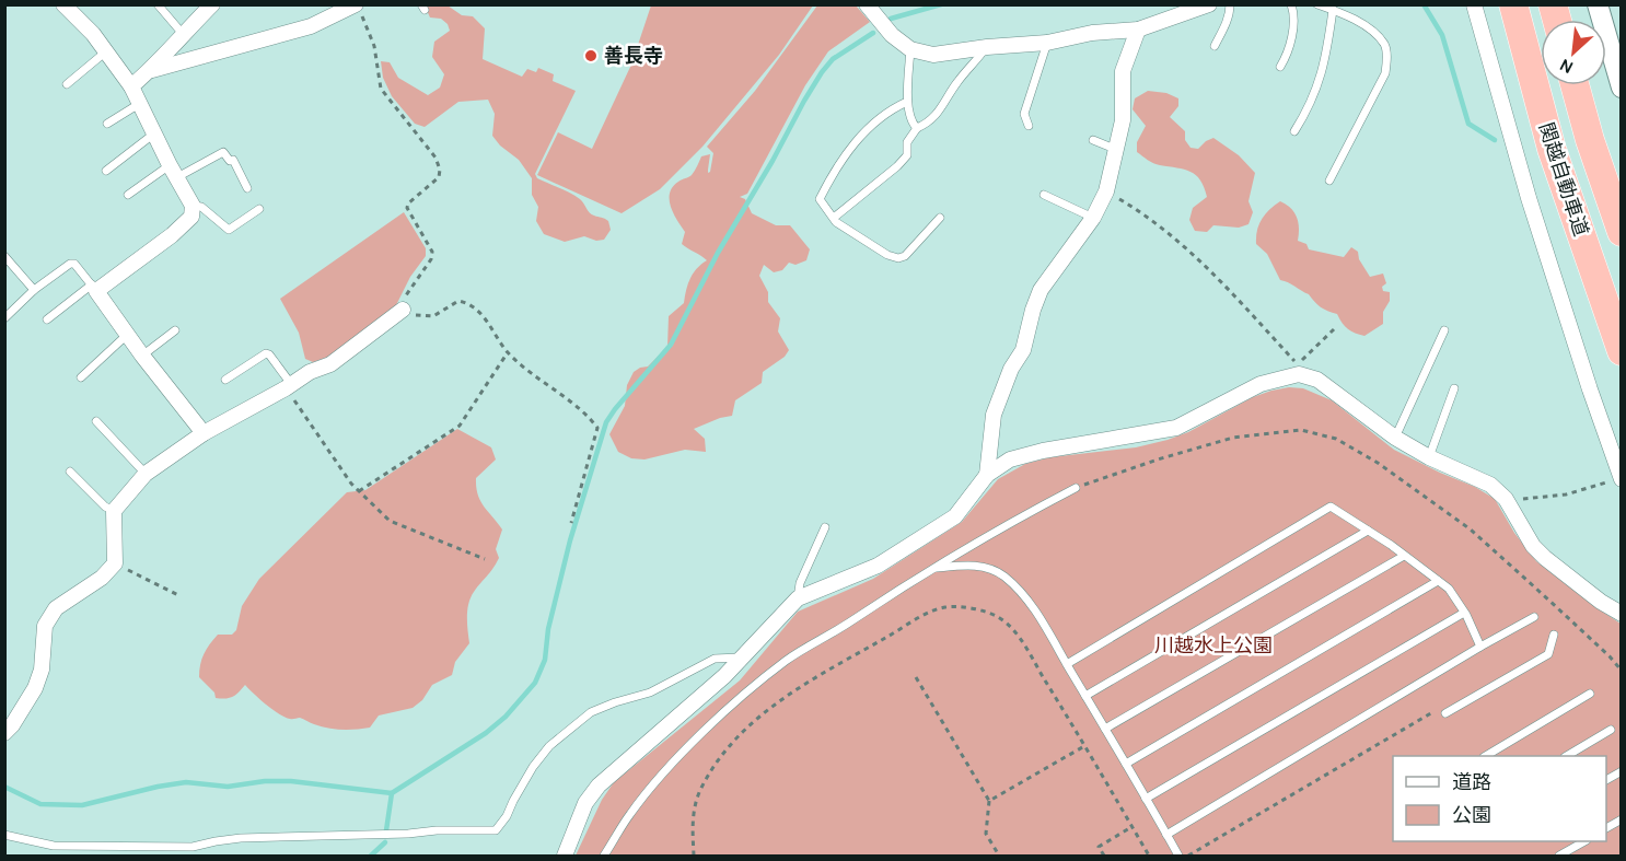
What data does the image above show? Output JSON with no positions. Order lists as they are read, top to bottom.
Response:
{
  "streets": {
    "highway": ["関越自動車道"]
  },
  "parks": ["川越水上公園"],
  "places": ["善長寺"],
  "legend": ["道路", "公園"],
  "north": "bottom left"
}
